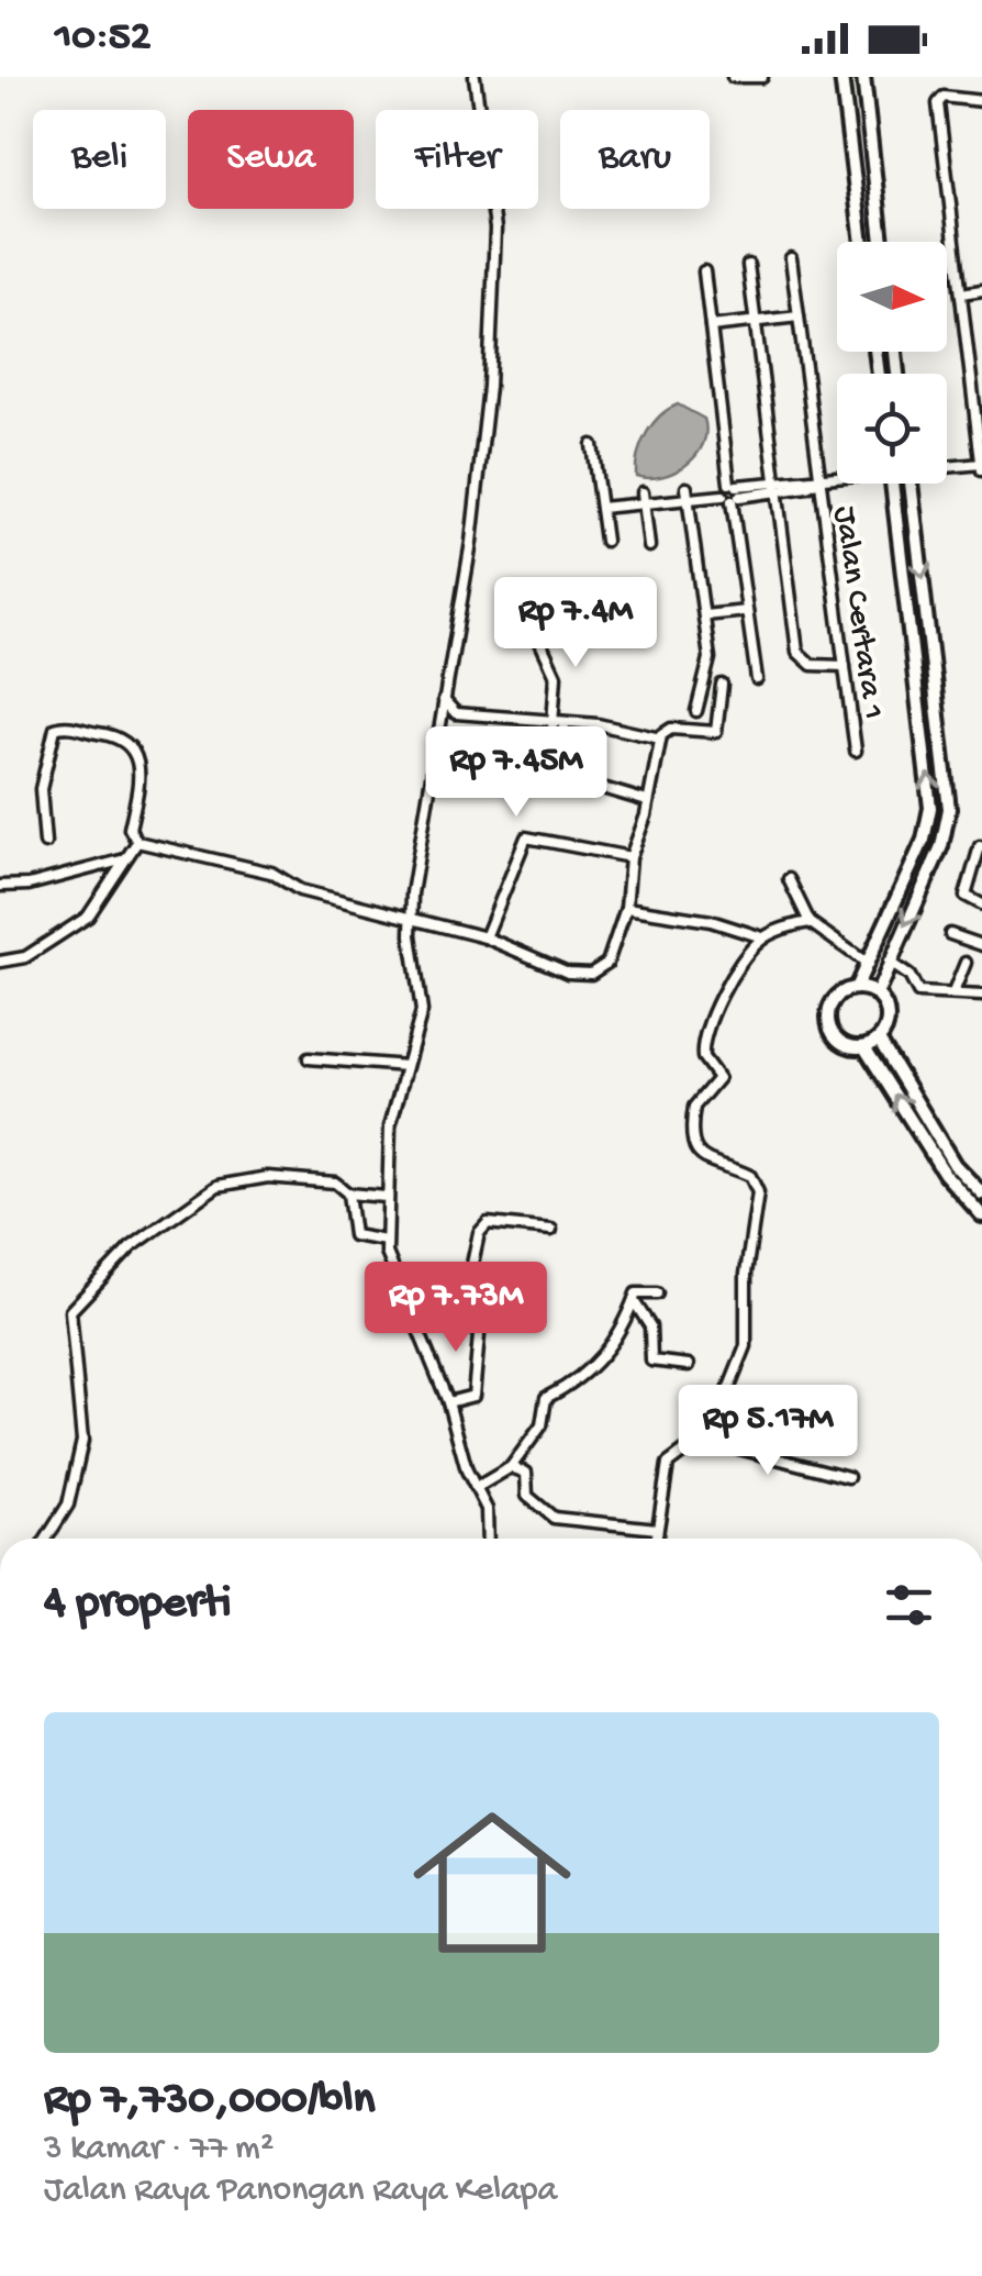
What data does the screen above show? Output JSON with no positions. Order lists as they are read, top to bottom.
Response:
{
  "streets": {
    "street": ["Jalan Certara 1"]
  },
  "north": "right",
  "page": {
    "status": "10:52",
    "chip": [
      "Beli",
      "Sewa",
      "Filter",
      "Baru"
    ],
    "price": [
      "Rp 7.4M",
      "Rp 7.45M",
      "Rp 7.73M",
      "Rp 5.17M"
    ],
    "heading": "4 properti",
    "list": [
      {
        "name": "Rp 7,730,000/bln",
        "note": "3 kamar · 77 m² · Jalan Raya Panongan Raya Kelapa"
      }
    ]
  }
}
